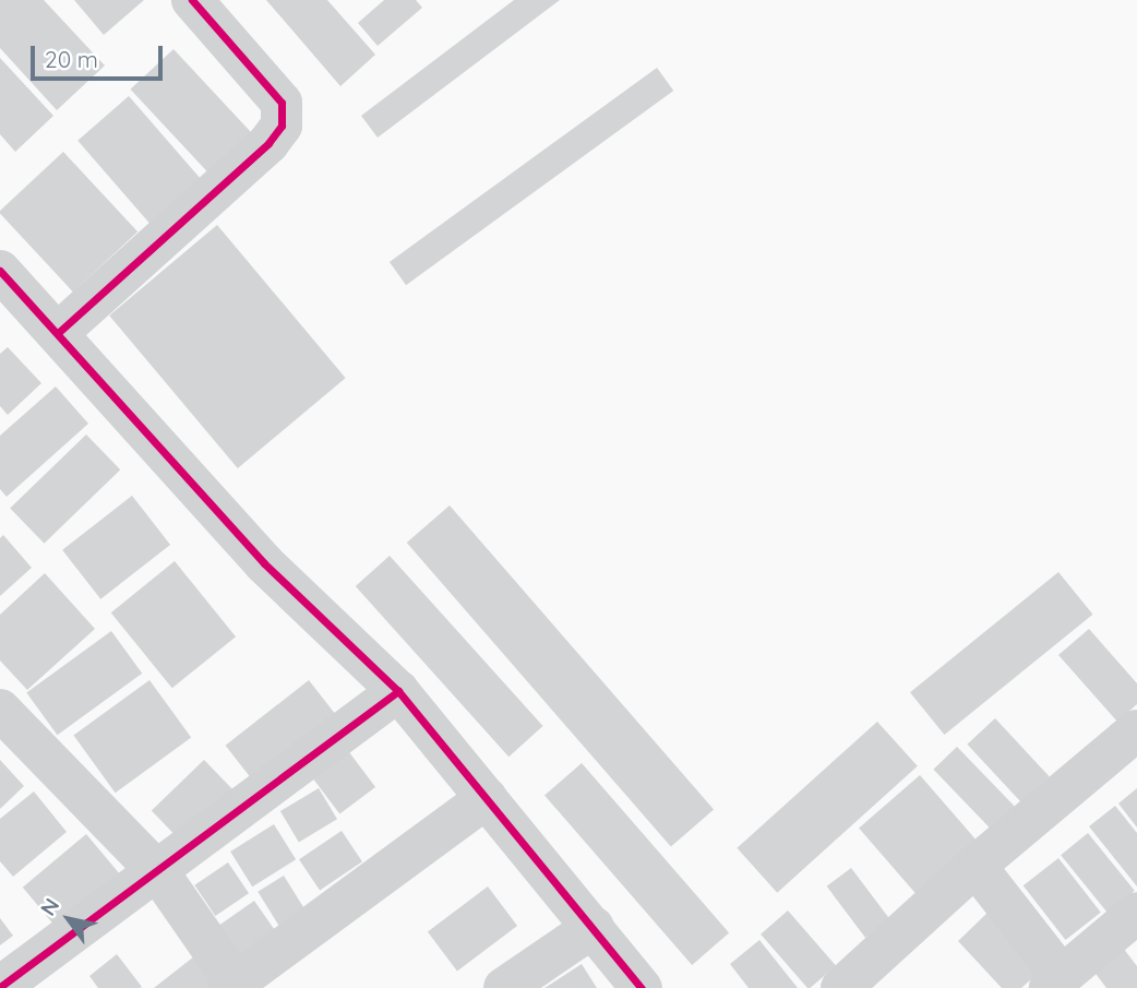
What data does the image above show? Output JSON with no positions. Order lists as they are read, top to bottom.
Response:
{
  "scale_bar": "20 m",
  "north": "top left"
}
